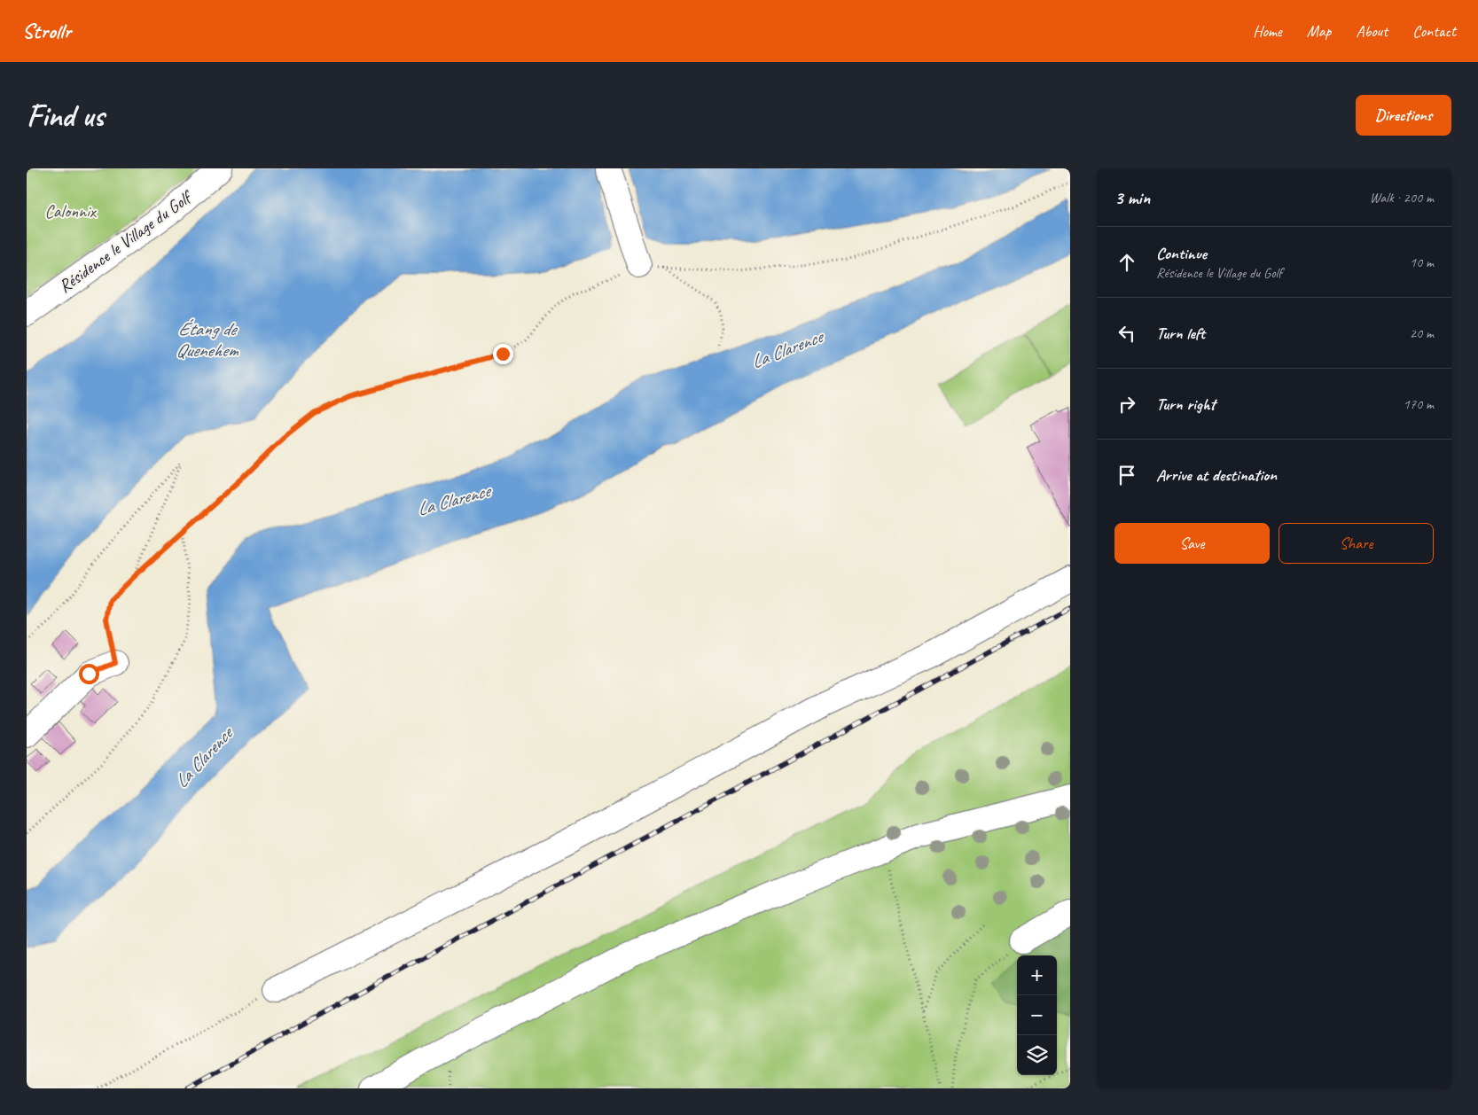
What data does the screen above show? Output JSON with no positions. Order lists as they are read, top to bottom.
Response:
{
  "streets": {
    "street": ["Résidence le Village du Golf"]
  },
  "water": ["Étang de Quenehem", "La Clarence"],
  "parks": ["Calonnix"],
  "page": {
    "header": "Strollr",
    "nav": [
      "Home",
      "Map",
      "About",
      "Contact"
    ],
    "buttons": [
      "Directions",
      ["Save", "Share"]
    ],
    "title": "Find us",
    "heading": ["3 min", "Walk · 200 m"],
    "list": [
      ["Continue", "Résidence le Village du Golf", "10 m"],
      ["Turn left", "20 m"],
      ["Turn right", "170 m"],
      "Arrive at destination"
    ],
    "map_buttons": ["+", "−"]
  }
}
